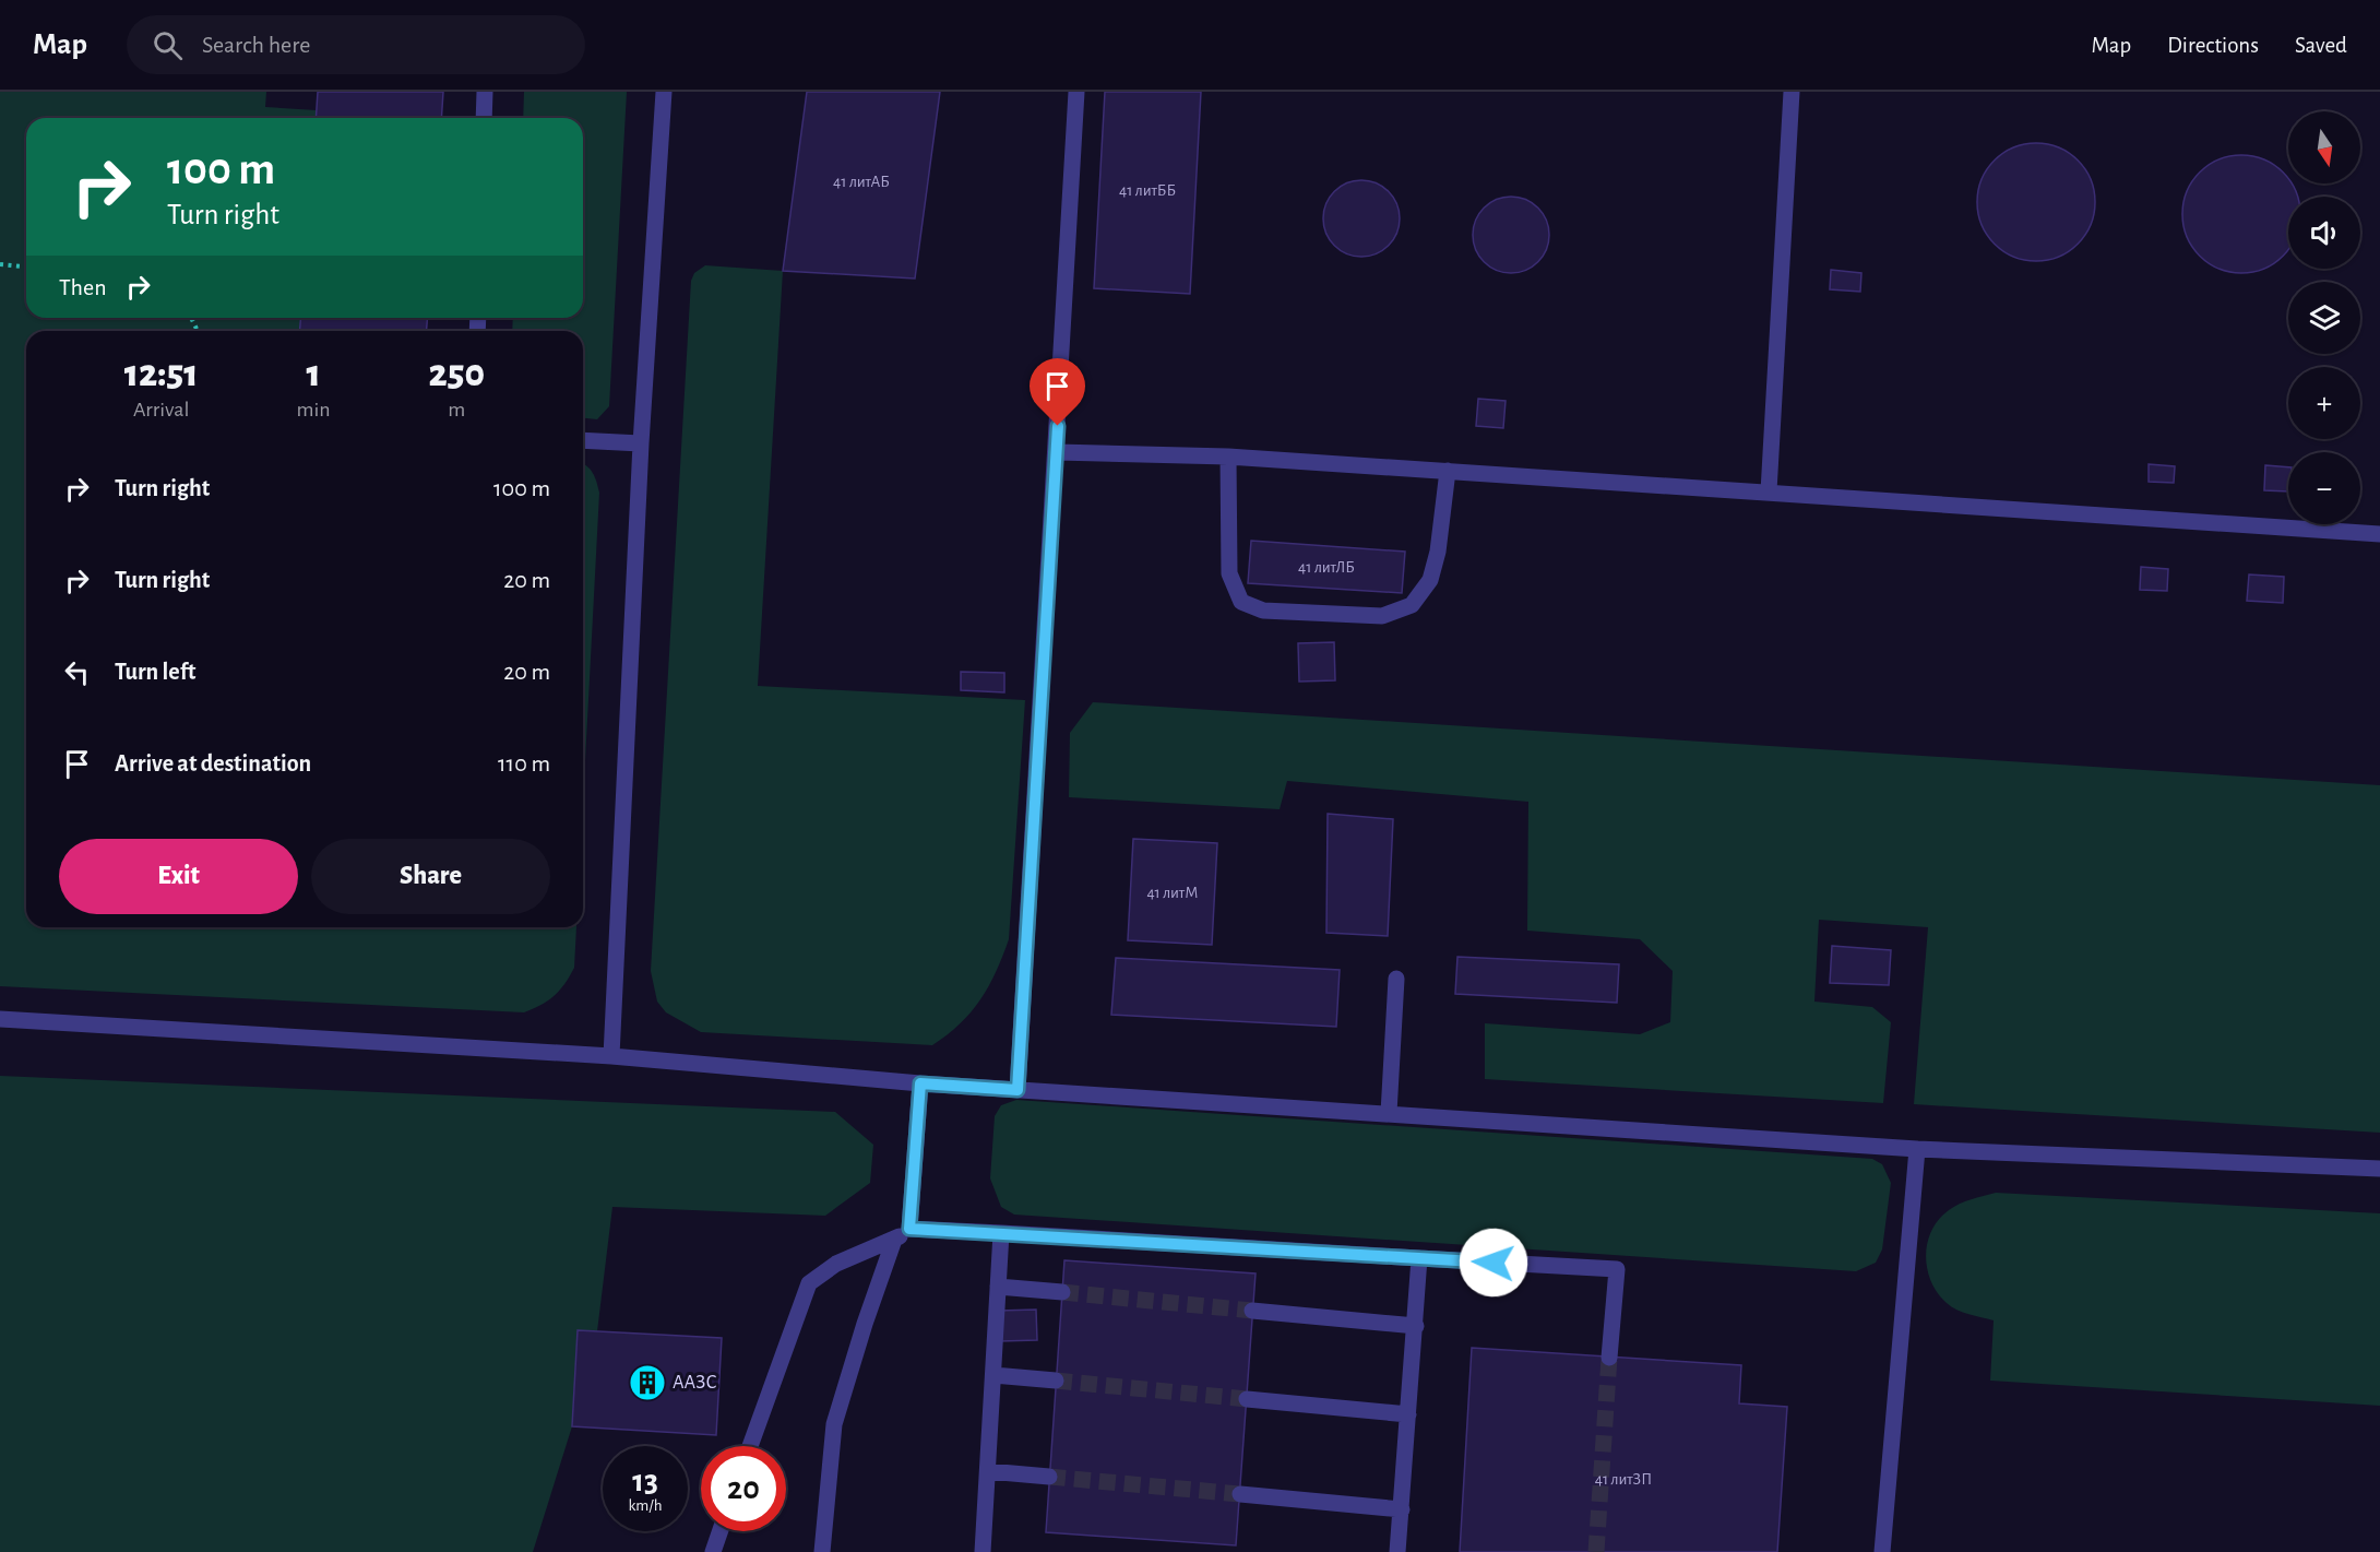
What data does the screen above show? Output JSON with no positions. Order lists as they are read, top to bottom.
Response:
{
  "places": {
    "building": ["ААЗС"]
  },
  "house_numbers": [
    "41 литАБ",
    "41 литББ",
    "41 литЛБ",
    "41 литМ",
    "41 литЗП"
  ],
  "north": "bottom",
  "page": {
    "header": "Map",
    "search": "Search here",
    "nav": ["Map", "Directions", "Saved"],
    "map_buttons": ["+", "−"],
    "turn": ["100 m", "Turn right"],
    "then": "Then",
    "eta": [
      "12:51",
      "Arrival",
      "1",
      "min",
      "250",
      "m"
    ],
    "list": [
      {
        "name": "Turn right",
        "value": "100 m"
      },
      {
        "name": "Turn right",
        "value": "20 m"
      },
      {
        "name": "Turn left",
        "value": "20 m"
      },
      {
        "name": "Arrive at destination",
        "value": "110 m"
      }
    ],
    "buttons": ["Exit", "Share"],
    "speed": "13 km/h",
    "limit": "20"
  }
}
